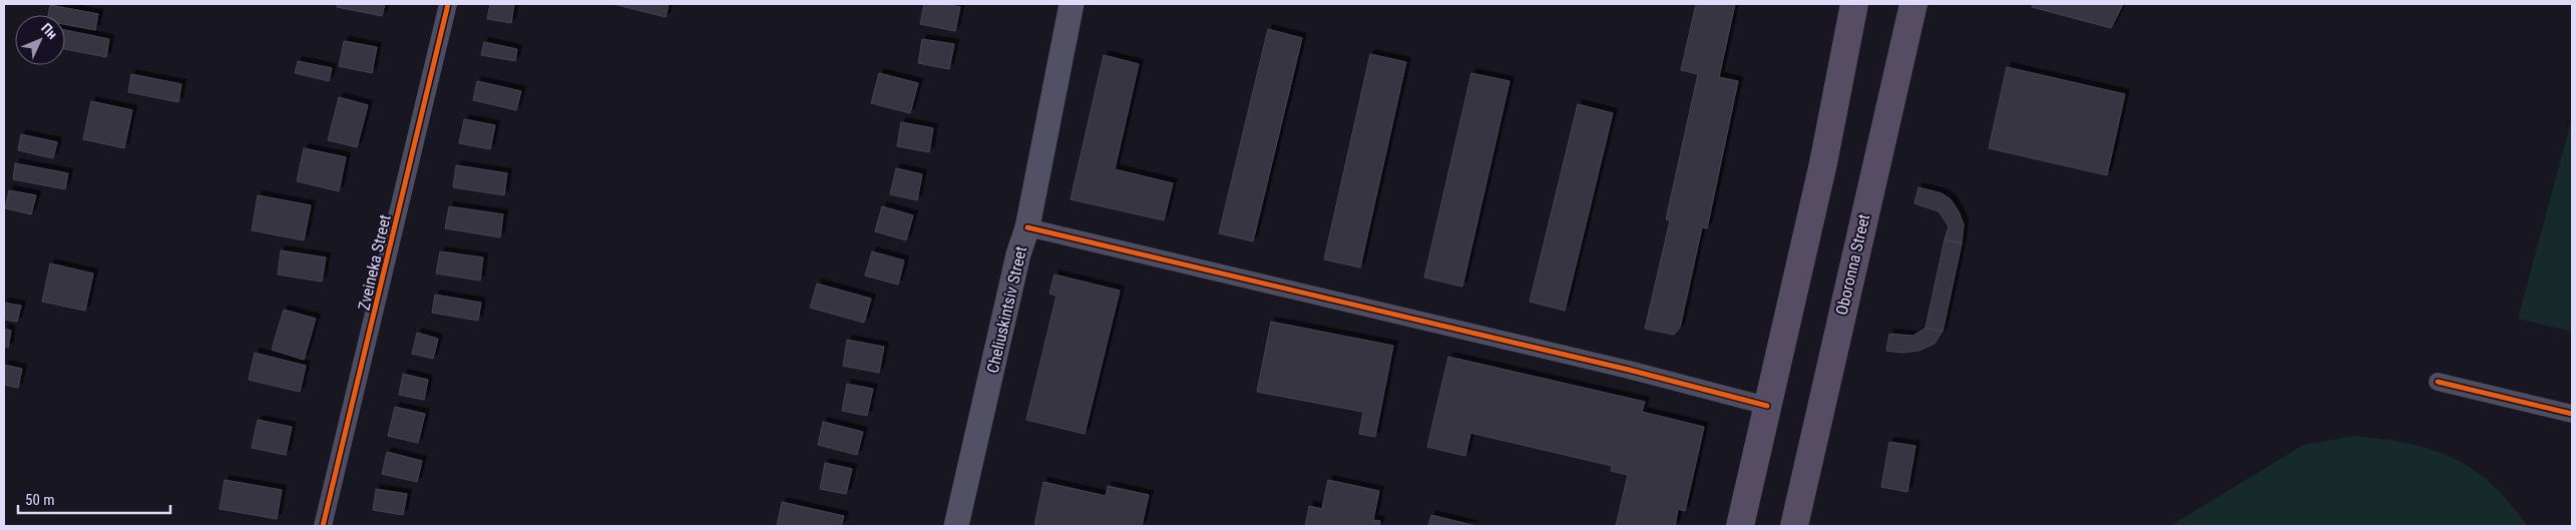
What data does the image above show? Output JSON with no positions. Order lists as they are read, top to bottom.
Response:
{
  "streets": {
    "main road": ["Oboronna Street"],
    "street": ["Zveineka Street", "Cheliuskintsiv Street"]
  },
  "scale_bar": "50 m",
  "north": "top right"
}
